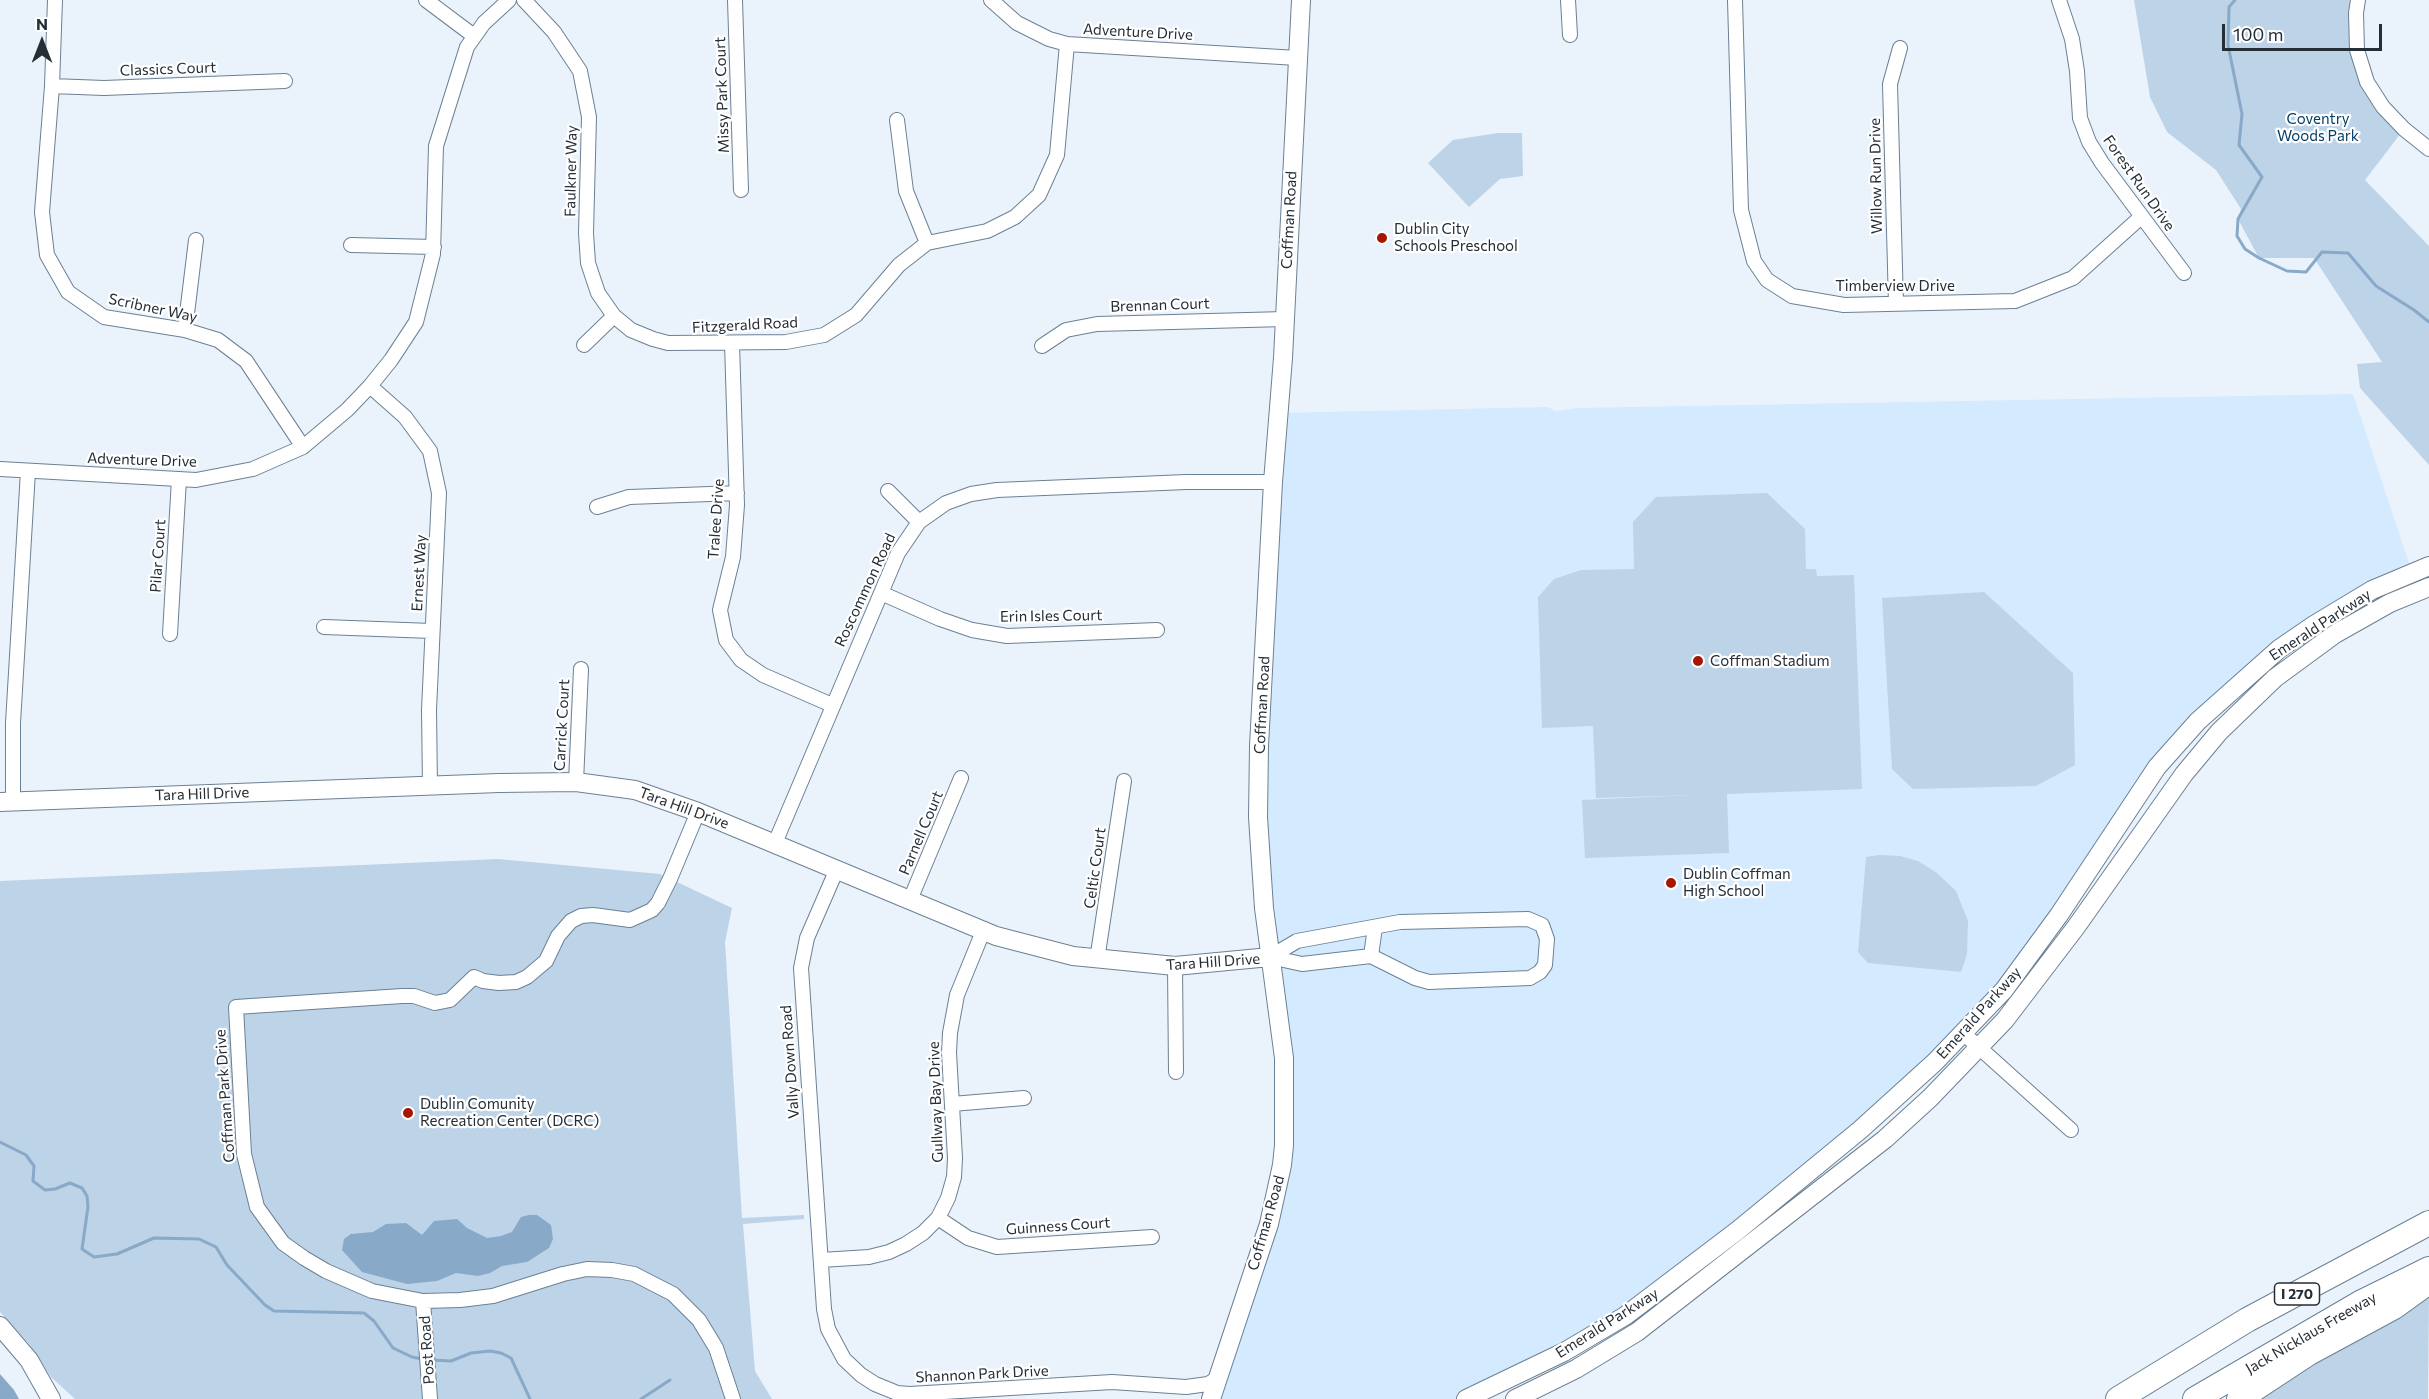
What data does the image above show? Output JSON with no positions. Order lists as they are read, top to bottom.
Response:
{
  "streets": {
    "highway": ["I 270", "Jack Nicklaus Freeway"],
    "main road": ["Coffman Road", "Emerald Parkway", "Tara Hill Drive"],
    "street": [
      "Adventure Drive",
      "Classics Court",
      "Missy Park Court",
      "Faulkner Way",
      "Willow Run Drive",
      "Forest Run Drive",
      "Timberview Drive",
      "Brennan Court",
      "Scribner Way",
      "Fitzgerald Road",
      "Tralee Drive",
      "Pilar Court",
      "Ernest Way",
      "Roscommon Road",
      "Erin Isles Court",
      "Carrick Court",
      "Parnell Court",
      "Celtic Court",
      "Vally Down Road",
      "Coffman Park Drive",
      "Gullway Bay Drive",
      "Guinness Court",
      "Post Road",
      "Shannon Park Drive"
    ]
  },
  "crossings": [
    ["Adventure Drive", "Coffman Road"],
    ["Adventure Drive", "Scribner Way"],
    ["Adventure Drive", "Fitzgerald Road"],
    ["Adventure Drive", "Pilar Court"],
    ["Adventure Drive", "Ernest Way"],
    ["Classics Court", "Scribner Way"],
    ["Faulkner Way", "Fitzgerald Road"],
    ["Willow Run Drive", "Timberview Drive"],
    ["Forest Run Drive", "Timberview Drive"],
    ["Coffman Road", "Brennan Court"],
    ["Coffman Road", "Roscommon Road"],
    ["Coffman Road", "Tara Hill Drive"],
    ["Coffman Road", "Shannon Park Drive"],
    ["Fitzgerald Road", "Tralee Drive"],
    ["Tralee Drive", "Roscommon Road"],
    ["Ernest Way", "Tara Hill Drive"],
    ["Roscommon Road", "Erin Isles Court"],
    ["Roscommon Road", "Tara Hill Drive"],
    ["Carrick Court", "Tara Hill Drive"],
    ["Tara Hill Drive", "Parnell Court"],
    ["Tara Hill Drive", "Celtic Court"],
    ["Tara Hill Drive", "Vally Down Road"],
    ["Tara Hill Drive", "Coffman Park Drive"],
    ["Tara Hill Drive", "Gullway Bay Drive"],
    ["Vally Down Road", "Gullway Bay Drive"],
    ["Vally Down Road", "Shannon Park Drive"],
    ["Coffman Park Drive", "Post Road"],
    ["Gullway Bay Drive", "Guinness Court"],
    ["Gullway Bay Drive", "Shannon Park Drive"]
  ],
  "parks": ["Coventry Woods Park"],
  "places": [
    "Dublin City Schools Preschool",
    "Coffman Stadium",
    "Dublin Coffman High School",
    "Dublin Comunity Recreation Center (DCRC)"
  ],
  "scale_bar": "100 m",
  "north": "top"
}
